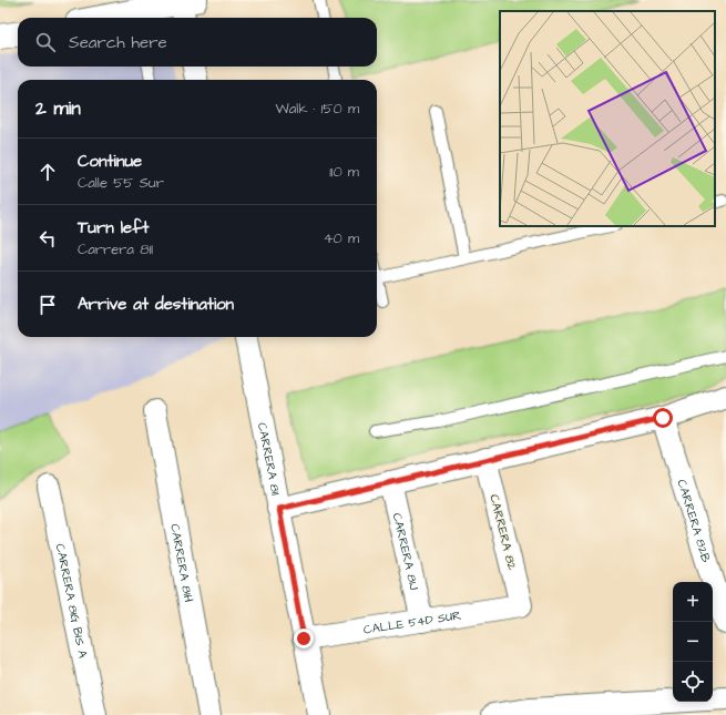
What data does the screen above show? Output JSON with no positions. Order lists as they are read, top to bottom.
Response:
{
  "streets": {
    "street": [
      "CARRERA 81I",
      "CARRERA 82B",
      "CARRERA 82",
      "CARRERA 81J",
      "CARRERA 81H",
      "CARRERA 81G BIS A",
      "CALLE 54D SUR"
    ]
  },
  "crossings": [
    ["CARRERA 81I", "CALLE 54D SUR"],
    ["CARRERA 82", "CALLE 54D SUR"],
    ["CARRERA 81J", "CALLE 54D SUR"]
  ],
  "page": {
    "search": "Search here",
    "heading": ["2 min", "Walk · 150 m"],
    "list": [
      ["Continue", "Calle 55 Sur", "110 m"],
      ["Turn left", "Carrera 81I", "40 m"],
      "Arrive at destination"
    ],
    "map_buttons": ["+", "−"]
  }
}
